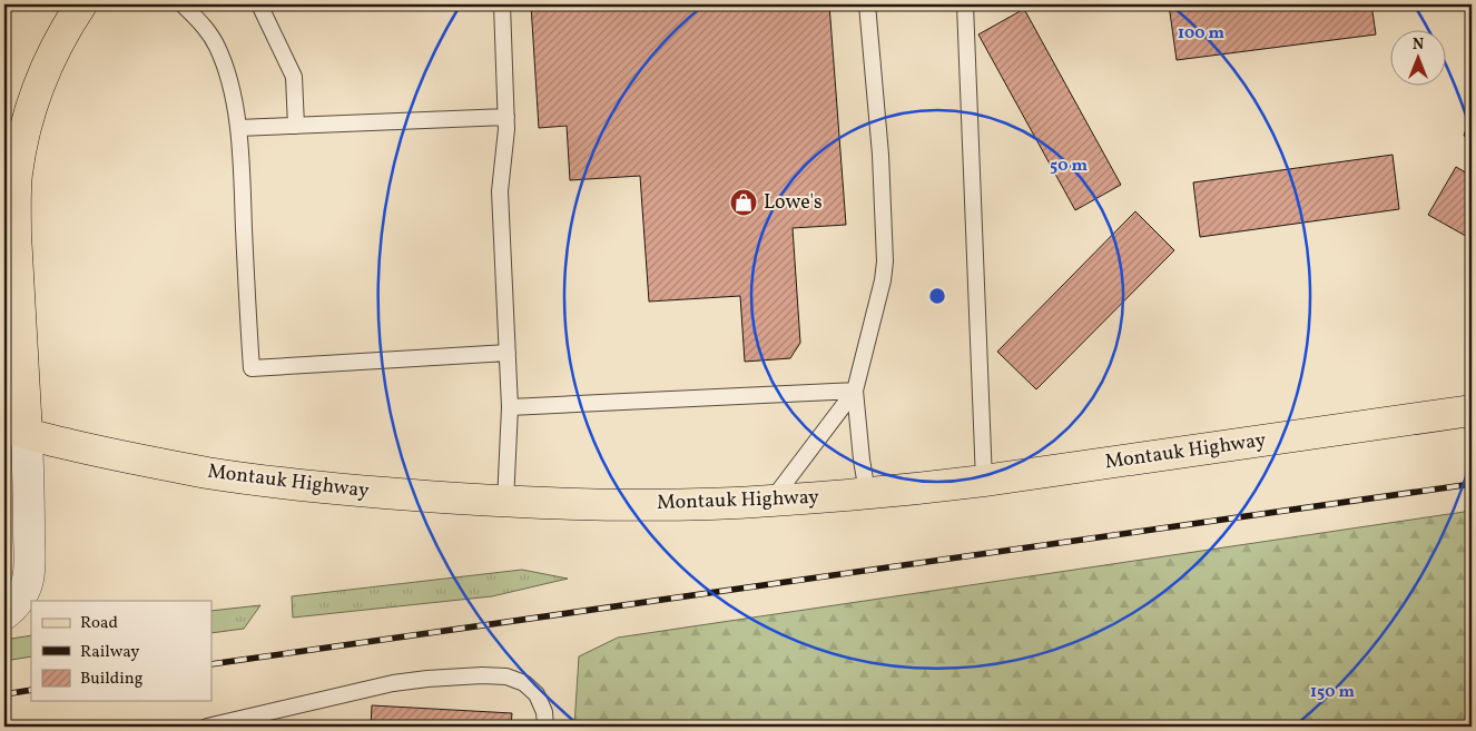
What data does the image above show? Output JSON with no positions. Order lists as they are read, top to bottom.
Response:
{
  "streets": {
    "main road": ["Montauk Highway"]
  },
  "places": {
    "shop": ["Lowe's"]
  },
  "legend": ["Road", "Railway", "Building"],
  "north": "top",
  "rings": ["100 m", "50 m", "150 m"]
}
